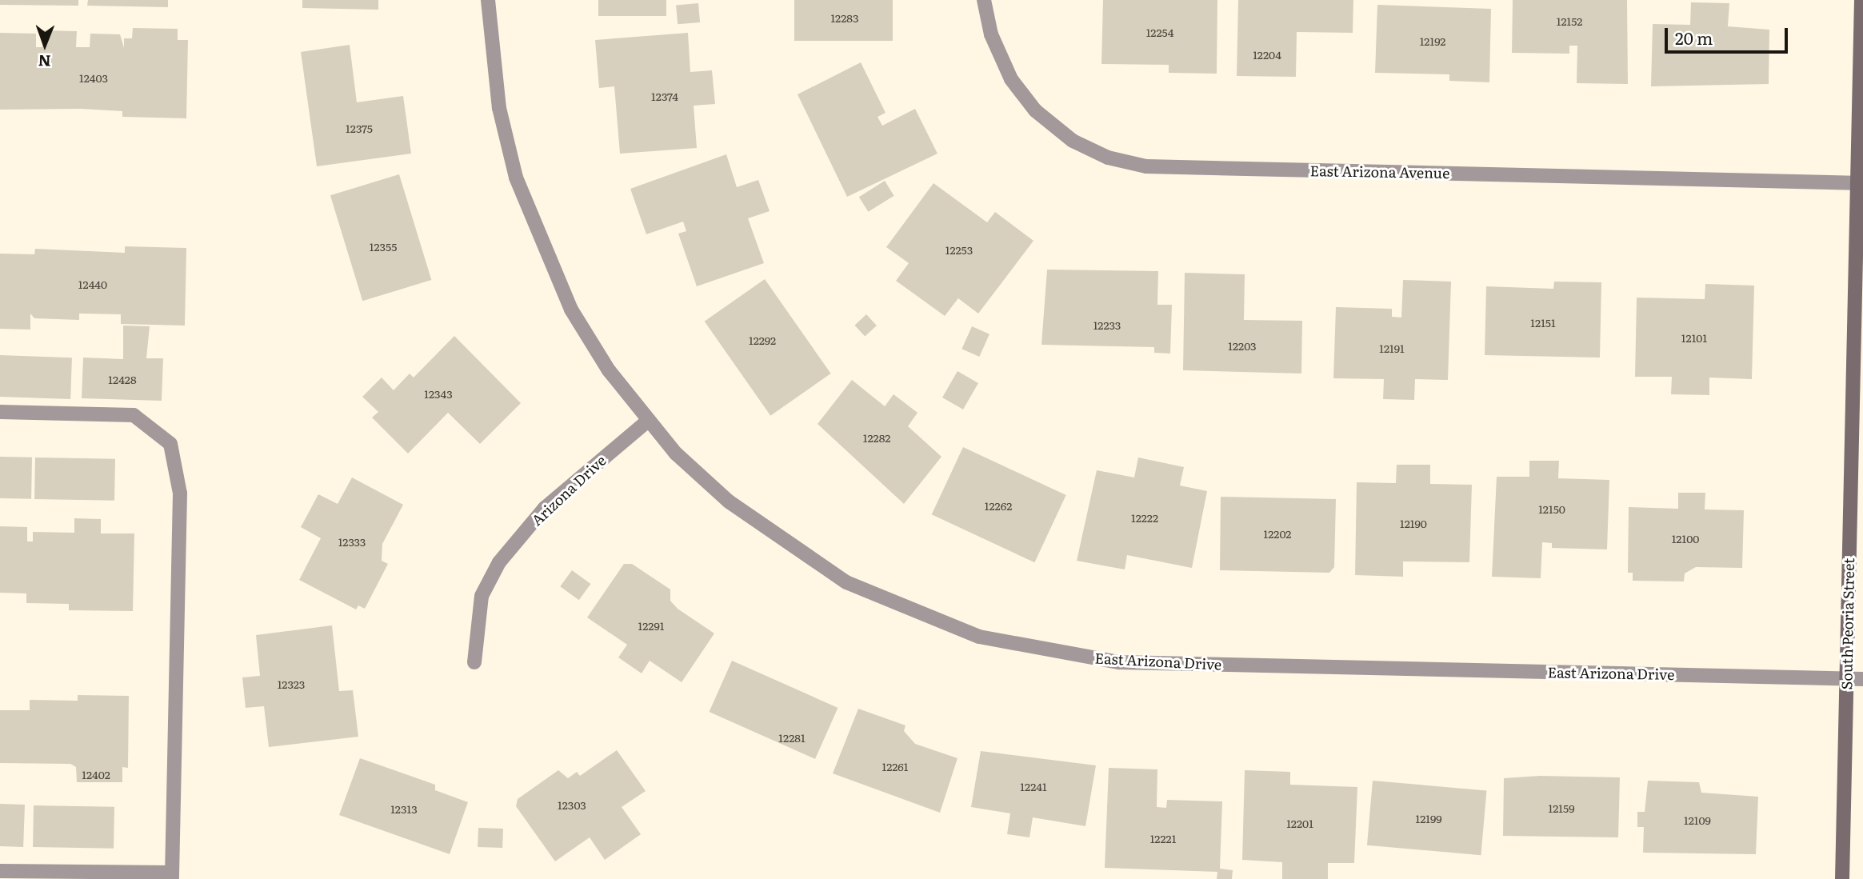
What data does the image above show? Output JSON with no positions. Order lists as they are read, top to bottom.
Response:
{
  "streets": {
    "main road": ["South Peoria Street"],
    "street": ["East Arizona Avenue", "Arizona Drive", "East Arizona Drive"]
  },
  "crossings": [
    ["East Arizona Avenue", "South Peoria Street"],
    ["Arizona Drive", "East Arizona Drive"],
    ["South Peoria Street", "East Arizona Drive"]
  ],
  "house_numbers": [
    "12283",
    "12152",
    "12254",
    "12192",
    "12204",
    "12403",
    "12374",
    "12375",
    "12355",
    "12253",
    "12440",
    "12151",
    "12233",
    "12101",
    "12292",
    "12203",
    "12191",
    "12428",
    "12343",
    "12282",
    "12262",
    "12150",
    "12222",
    "12190",
    "12202",
    "12100",
    "12333",
    "12291",
    "12323",
    "12281",
    "12261",
    "12402",
    "12241",
    "12303",
    "12159",
    "12313",
    "12199",
    "12109",
    "12201",
    "12221"
  ],
  "scale_bar": "20 m",
  "north": "bottom"
}
